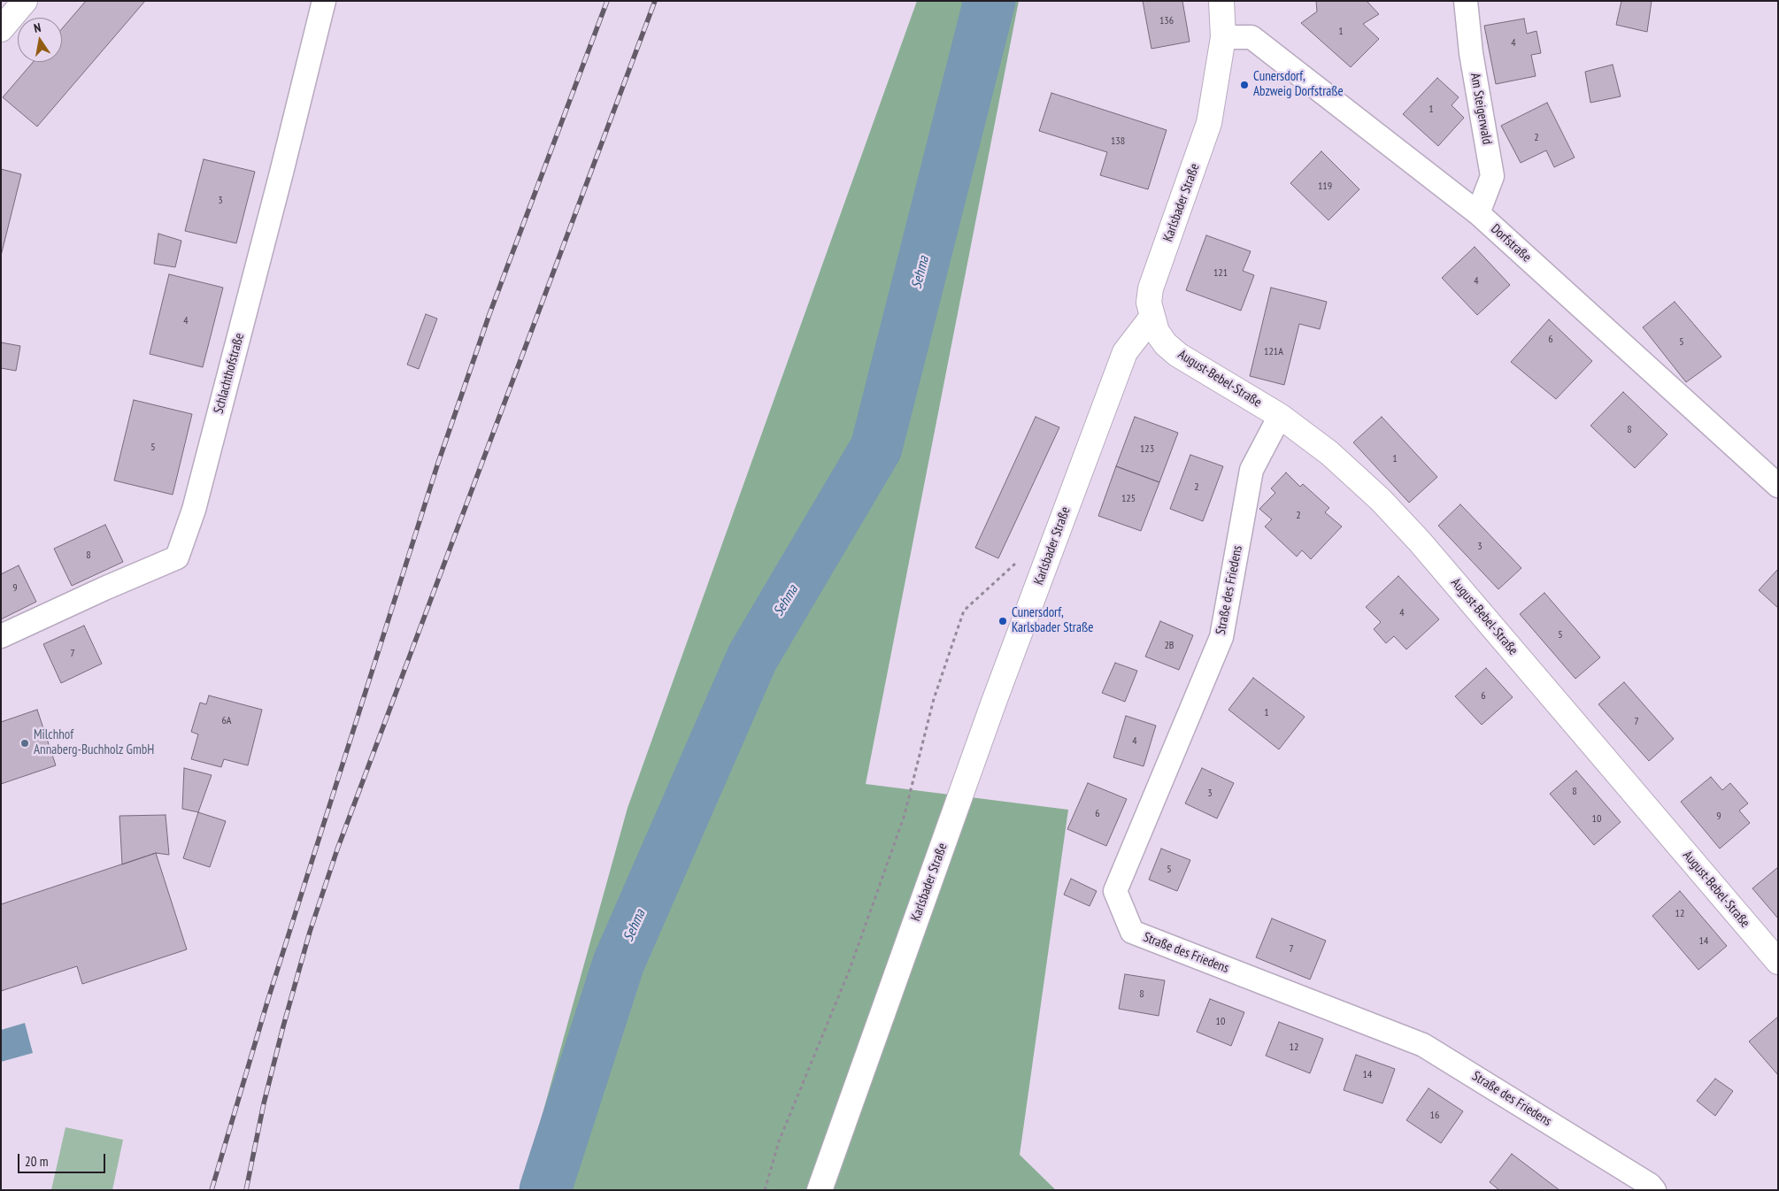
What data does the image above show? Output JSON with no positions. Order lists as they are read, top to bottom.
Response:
{
  "streets": {
    "main road": ["Karlsbader Straße", "August-Bebel-Straße"],
    "street": [
      "Am Steigerwald",
      "Dorfstraße",
      "Schlachthofstraße",
      "Straße des Friedens"
    ]
  },
  "crossings": [
    ["Am Steigerwald", "Dorfstraße"],
    ["Karlsbader Straße", "Dorfstraße"],
    ["Karlsbader Straße", "August-Bebel-Straße"],
    ["August-Bebel-Straße", "Straße des Friedens"]
  ],
  "water": ["Sehma"],
  "places": ["Cunersdorf, Abzweig Dorfstraße", "Cunersdorf, Karlsbader Straße", "Milchhof Annaberg-Buchholz GmbH"],
  "house_numbers": [
    "136",
    "1",
    "4",
    "1",
    "2",
    "138",
    "119",
    "3",
    "121",
    "4",
    "4",
    "6",
    "5",
    "121A",
    "8",
    "5",
    "123",
    "1",
    "2",
    "125",
    "2",
    "3",
    "8",
    "9",
    "4",
    "5",
    "2B",
    "7",
    "6",
    "1",
    "6A",
    "7",
    "4",
    "8",
    "3",
    "6",
    "9",
    "10",
    "5",
    "12",
    "14",
    "7",
    "8",
    "10",
    "12",
    "14",
    "16"
  ],
  "scale_bar": "20 m",
  "north": "top"
}
